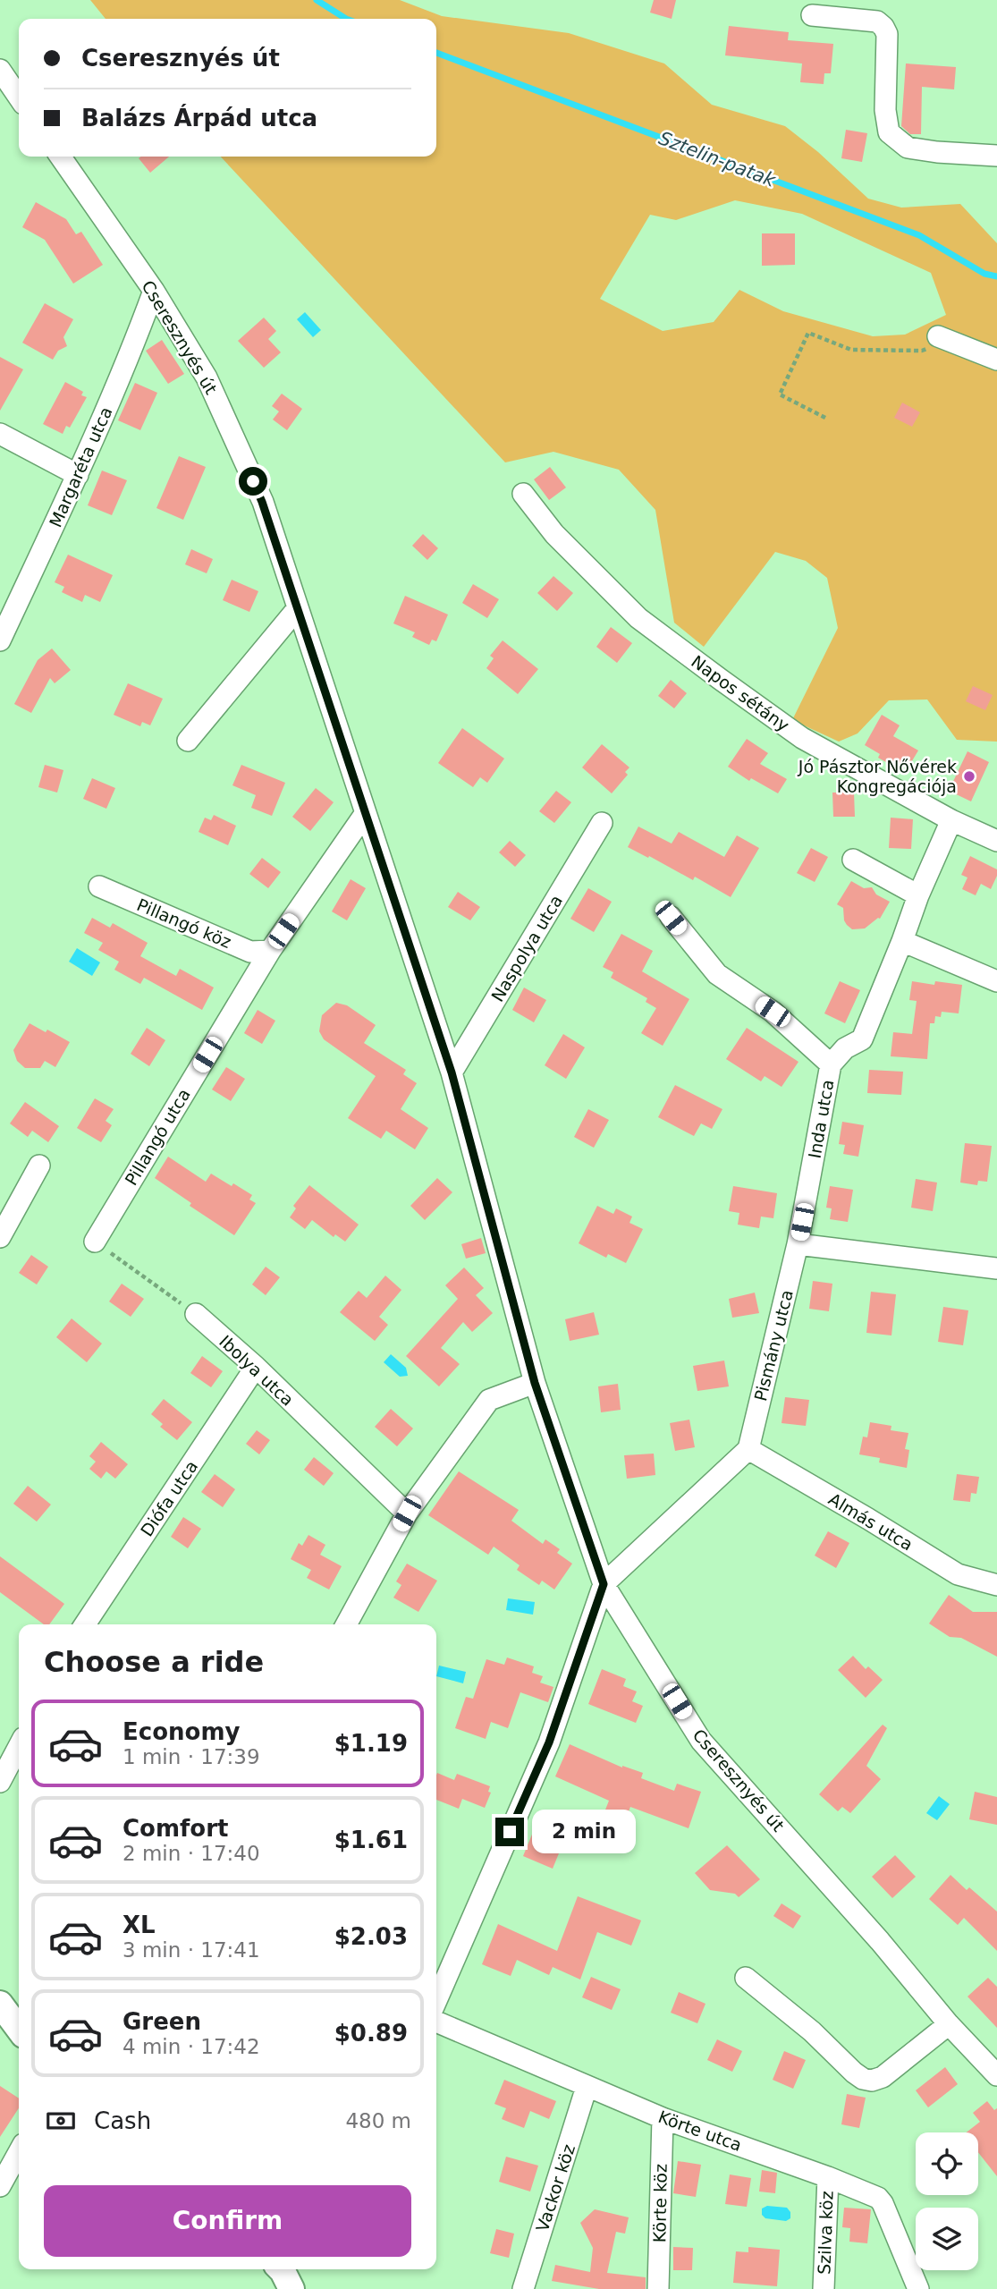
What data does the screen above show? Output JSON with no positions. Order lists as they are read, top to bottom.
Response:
{
  "streets": {
    "street": [
      "Cseresznyés út",
      "Margaréta utca",
      "Napos sétány",
      "Pillangó köz",
      "Naspolya utca",
      "Inda utca",
      "Pillangó utca",
      "Pismány utca",
      "Ibolya utca",
      "Diófa utca",
      "Almás utca",
      "Körte utca",
      "Vackor köz",
      "Körte köz",
      "Szilva köz"
    ]
  },
  "crossings": [
    ["Cseresznyés út", "Margaréta utca"],
    ["Cseresznyés út", "Naspolya utca"],
    ["Cseresznyés út", "Pillangó utca"],
    ["Napos sétány", "Inda utca"],
    ["Pillangó köz", "Pillangó utca"],
    ["Inda utca", "Pismány utca"],
    ["Pismány utca", "Almás utca"],
    ["Ibolya utca", "Diófa utca"],
    ["Körte utca", "Vackor köz"],
    ["Körte utca", "Körte köz"],
    ["Körte utca", "Szilva köz"]
  ],
  "water": ["Sztelin-patak"],
  "places": ["Jó Pásztor Nővérek Kongregációja"],
  "page": {
    "banner": ["Cseresznyés út", "Balázs Árpád utca"],
    "heading": "Choose a ride",
    "list": [
      {
        "name": "Economy",
        "note": "1 min · 17:39",
        "value": "$1.19"
      },
      {
        "name": "Comfort",
        "note": "2 min · 17:40",
        "value": "$1.61"
      },
      {
        "name": "XL",
        "note": "3 min · 17:41",
        "value": "$2.03"
      },
      {
        "name": "Green",
        "note": "4 min · 17:42",
        "value": "$0.89"
      }
    ],
    "bubble": "2 min",
    "pay": ["Cash", "480 m"],
    "buttons": "Confirm"
  }
}
